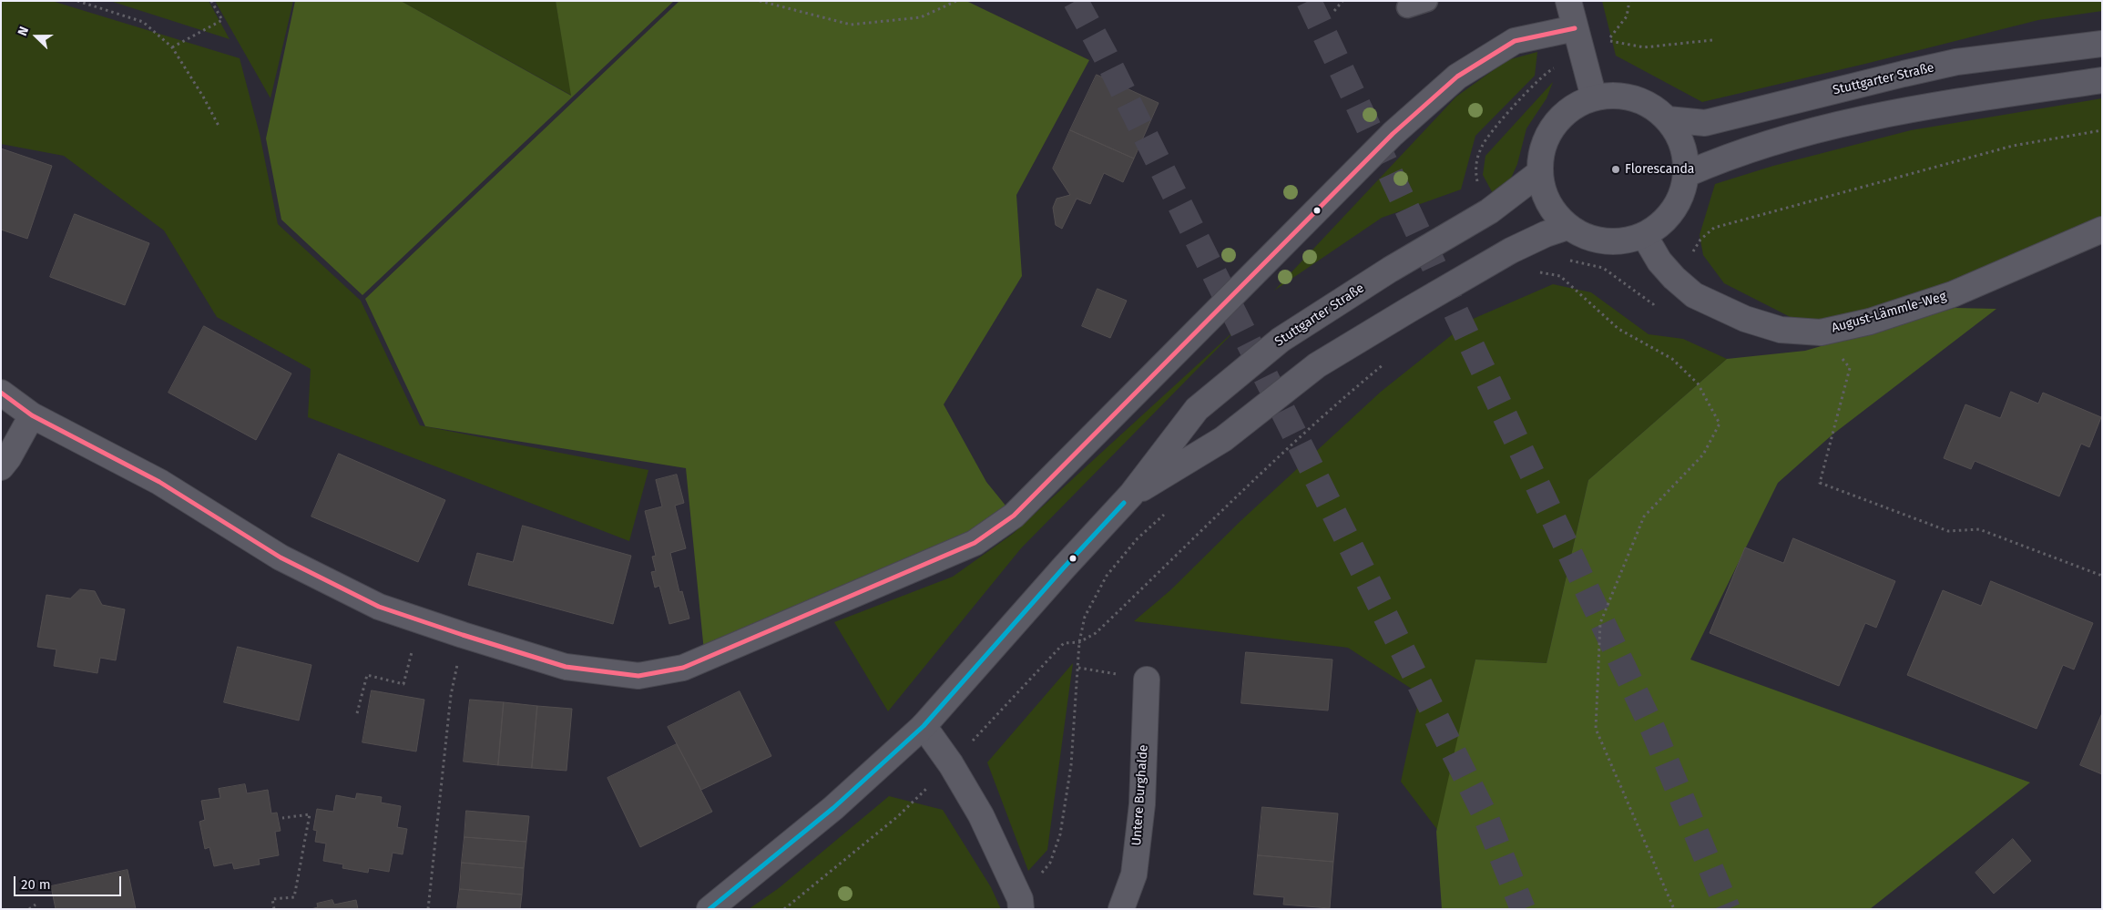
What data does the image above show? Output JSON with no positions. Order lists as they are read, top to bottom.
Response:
{
  "streets": {
    "street": ["Stuttgarter Straße", "August-Lämmle-Weg", "Untere Burghalde"]
  },
  "crossings": [
    ["Stuttgarter Straße", "August-Lämmle-Weg"]
  ],
  "places": ["Florescanda"],
  "scale_bar": "20 m",
  "north": "left"
}
